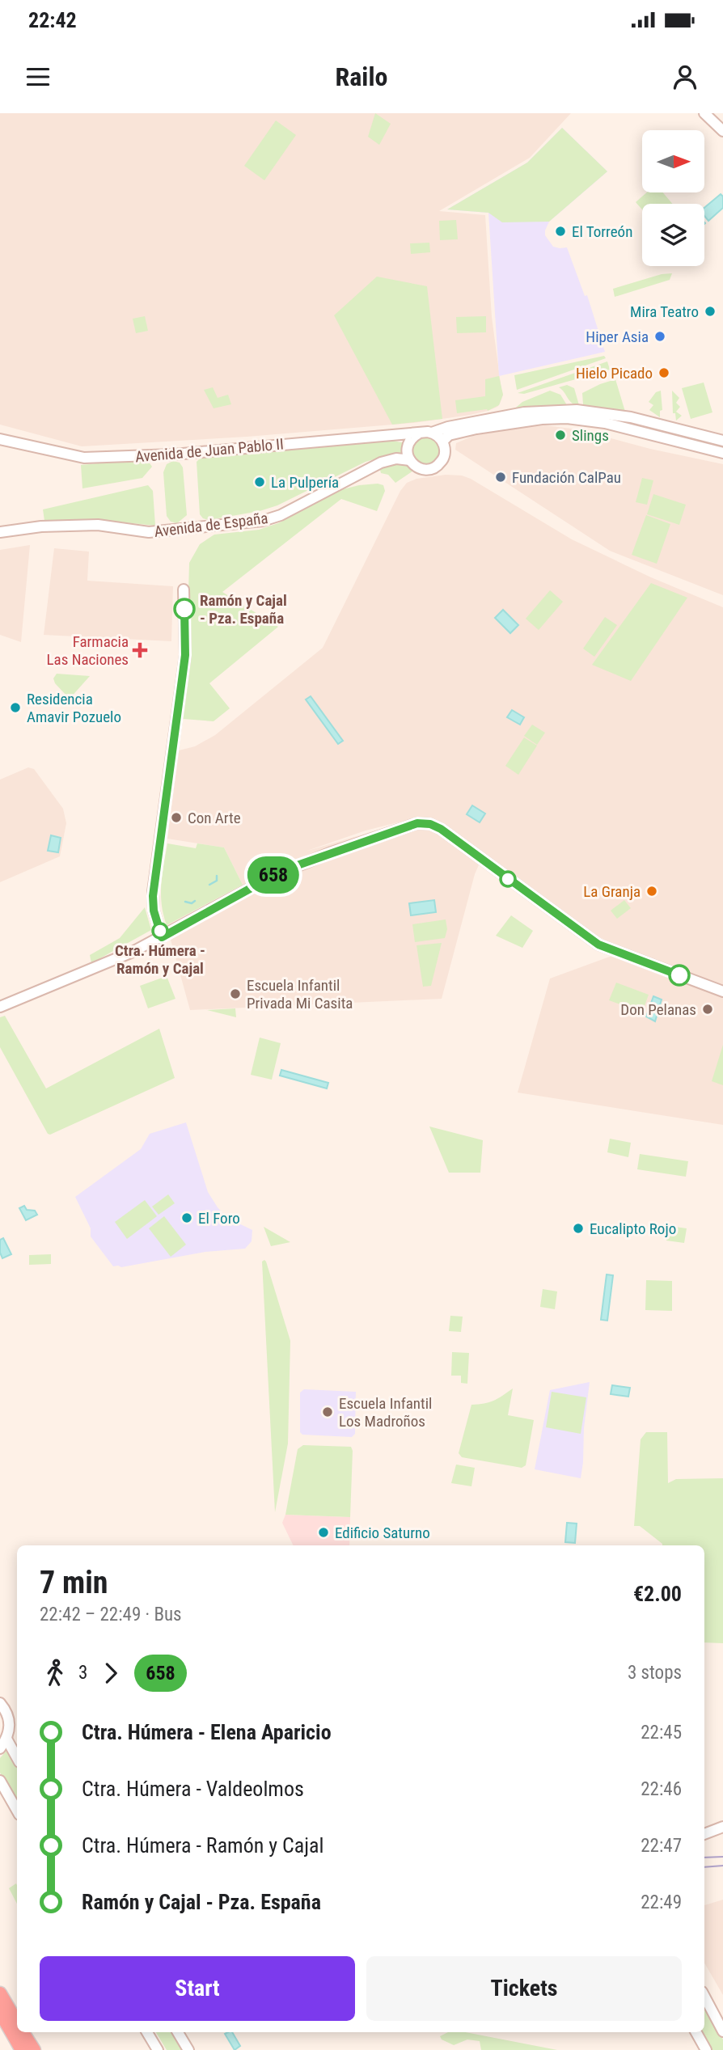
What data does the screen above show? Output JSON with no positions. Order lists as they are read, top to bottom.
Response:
{
  "streets": {
    "main road": ["Avenida de Juan Pablo II", "Avenida de España"]
  },
  "crossings": [
    ["Avenida de Juan Pablo II", "Avenida de España"]
  ],
  "places": {
    "other": [
      "El Torreón",
      "Mira Teatro",
      "Hiper Asia",
      "Hielo Picado",
      "Slings",
      "Fundación CalPau",
      "La Pulpería",
      "Ramón y Cajal - Pza. España",
      "Residencia Amavir Pozuelo",
      "Con Arte",
      "La Granja",
      "Ctra. Húmera - Ramón y Cajal",
      "Escuela Infantil Privada Mi Casita",
      "Don Pelanas",
      "El Foro",
      "Eucalipto Rojo",
      "Escuela Infantil Los Madroños",
      "Edificio Saturno"
    ],
    "health": ["Farmacia Las Naciones"]
  },
  "lines": ["bus line 658"],
  "north": "right",
  "page": {
    "status": "22:42",
    "header": "Railo",
    "on_map": "658",
    "heading": ["7 min", "22:42 – 22:49 · Bus", "€2.00"],
    "legs": ["3", "658", "3 stops"],
    "list": [
      {
        "name": "Ctra. Húmera - Elena Aparicio",
        "value": "22:45"
      },
      {
        "name": "Ctra. Húmera - Valdeolmos",
        "value": "22:46"
      },
      {
        "name": "Ctra. Húmera - Ramón y Cajal",
        "value": "22:47"
      },
      {
        "name": "Ramón y Cajal - Pza. España",
        "value": "22:49"
      }
    ],
    "buttons": ["Start", "Tickets"]
  }
}
